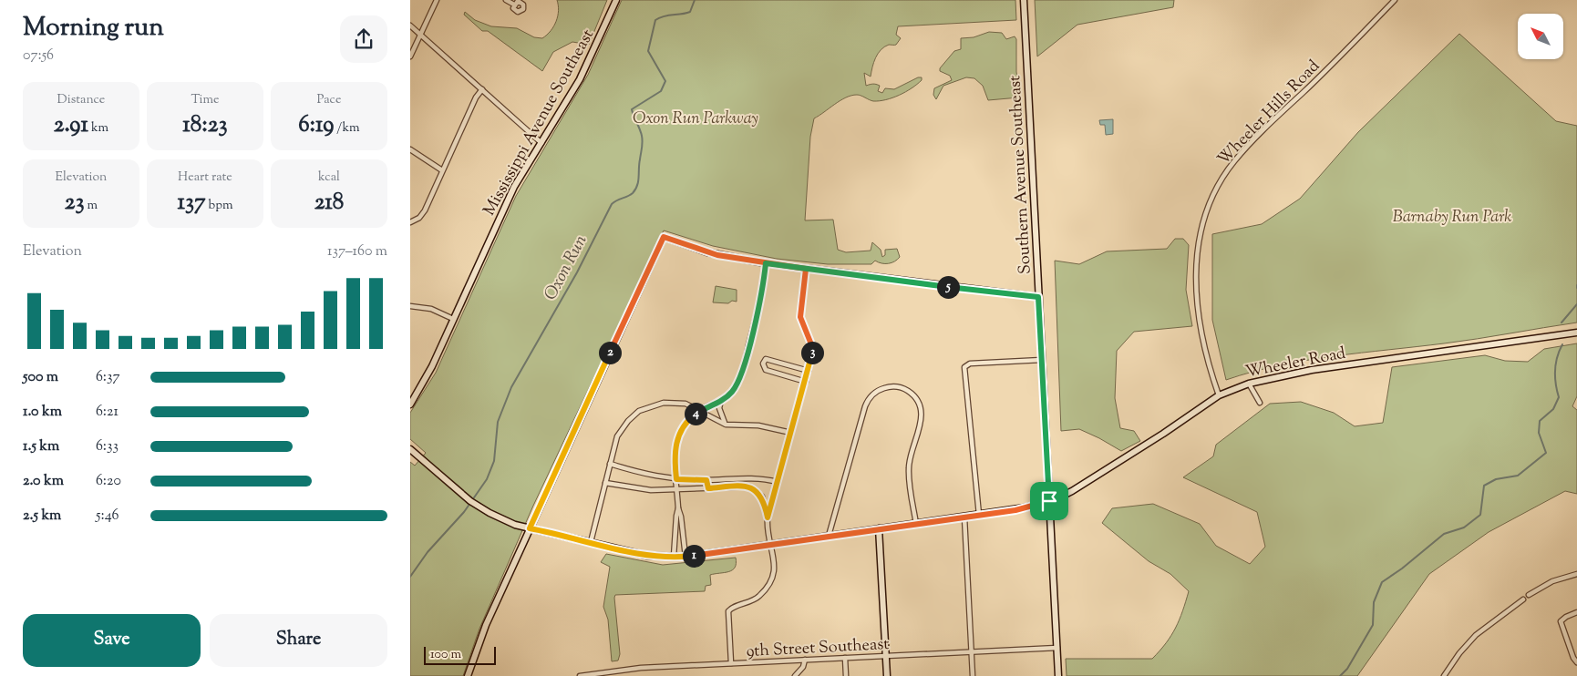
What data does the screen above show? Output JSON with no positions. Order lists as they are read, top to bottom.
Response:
{
  "streets": {
    "main road": ["Mississippi Avenue Southeast", "Southern Avenue Southeast", "Wheeler Road"],
    "street": ["Wheeler Hills Road", "9th Street Southeast"]
  },
  "crossings": [
    ["Wheeler Hills Road", "Wheeler Road"],
    ["Southern Avenue Southeast", "Wheeler Road"],
    ["Southern Avenue Southeast", "9th Street Southeast"]
  ],
  "water": ["Oxon Run"],
  "parks": ["Oxon Run Parkway", "Barnaby Run Park"],
  "scale_bar": "100 m",
  "north": "top left",
  "page": {
    "heading": ["Morning run", "07:56"],
    "stats": [
      ["Distance", "2.91 km"],
      ["Time", "18:23"],
      ["Pace", "6:19 /km"],
      ["Elevation", "23 m"],
      ["Heart rate", "137 bpm"],
      ["kcal", "218"]
    ],
    "chart": ["Elevation", "137–160 m"],
    "pins": [
      "5",
      "2",
      "3",
      "4",
      "1"
    ],
    "list": [
      {
        "name": "500 m",
        "note": "6:37"
      },
      {
        "name": "1.0 km",
        "note": "6:21"
      },
      {
        "name": "1.5 km",
        "note": "6:33"
      },
      {
        "name": "2.0 km",
        "note": "6:20"
      },
      {
        "name": "2.5 km",
        "note": "5:46"
      }
    ],
    "buttons": ["Save", "Share"],
    "scale": "100 m"
  }
}
